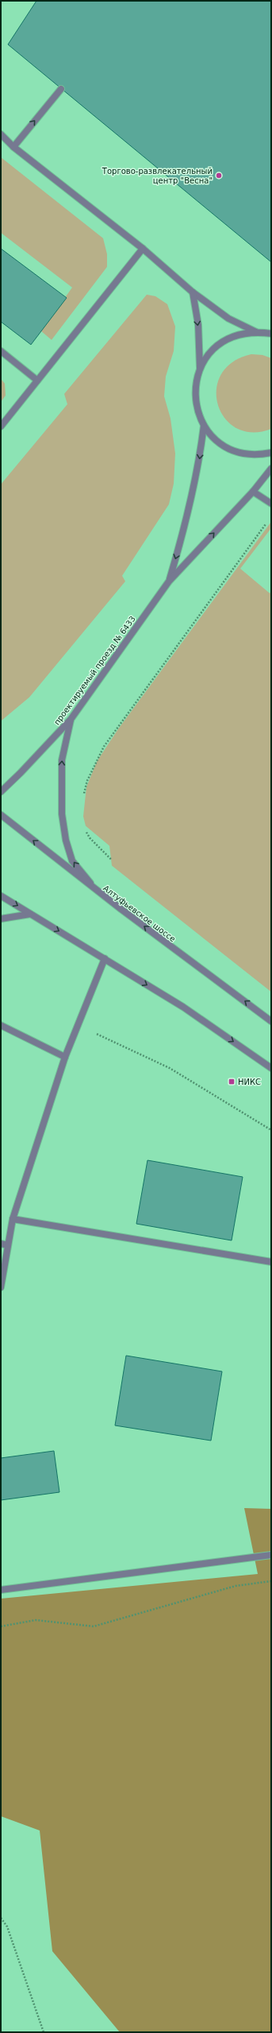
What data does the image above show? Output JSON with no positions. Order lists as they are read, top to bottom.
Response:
{
  "streets": {
    "street": ["проектируемый проезд № 6433", "Алтуфьевское шоссе"]
  },
  "places": {
    "other": ["Торгово-развлекательный центр \"Весна\""],
    "transit": ["НИКС"]
  }
}
